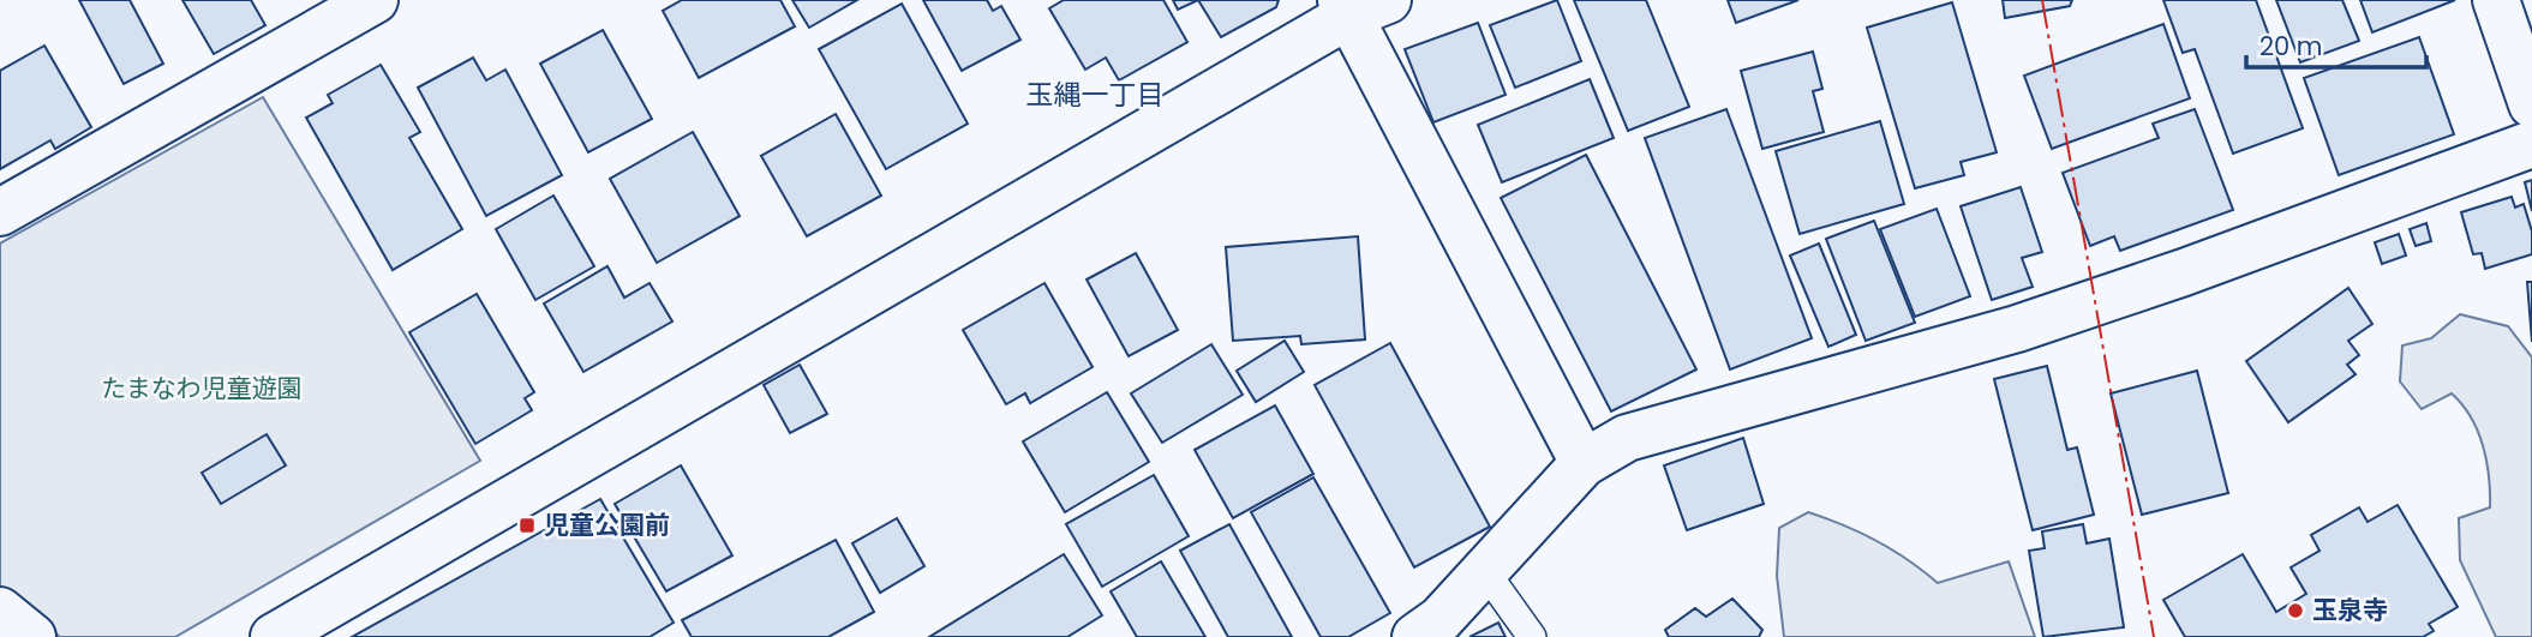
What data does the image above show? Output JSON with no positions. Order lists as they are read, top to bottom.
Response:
{
  "districts": ["玉縄一丁目"],
  "parks": ["たまなわ児童遊園"],
  "places": {
    "transit": ["児童公園前"],
    "other": ["玉泉寺"]
  },
  "scale_bar": "20 m"
}
